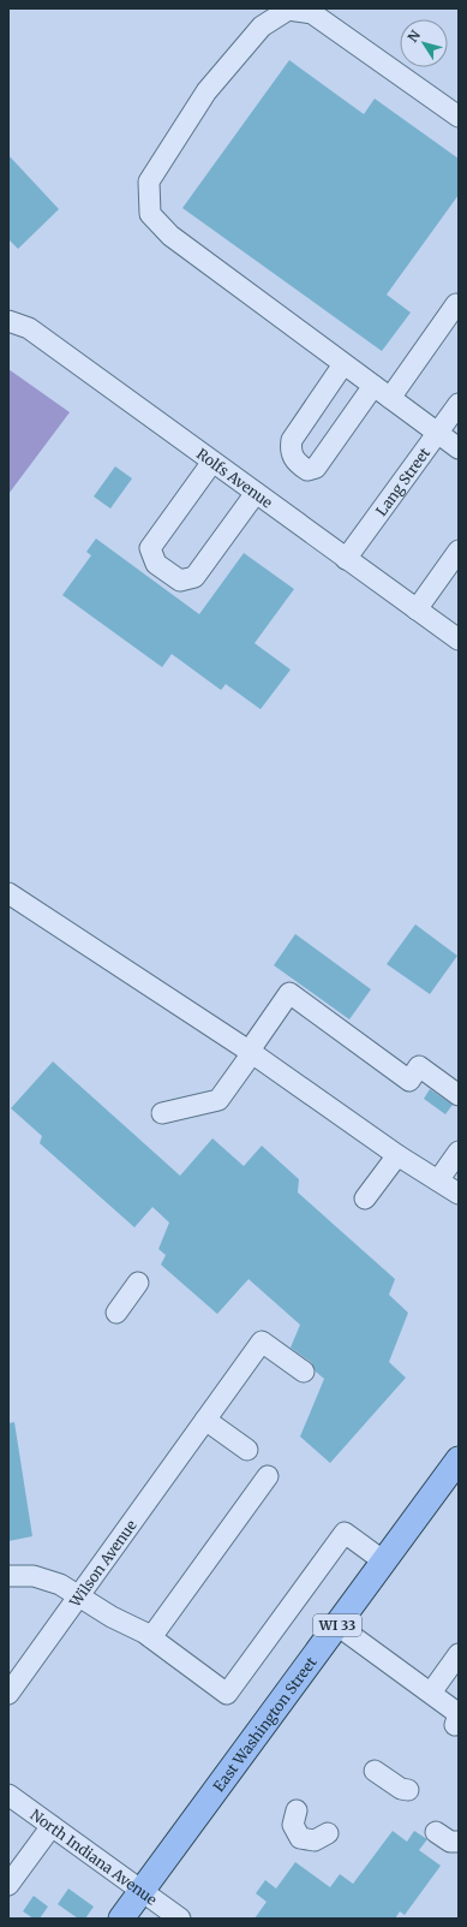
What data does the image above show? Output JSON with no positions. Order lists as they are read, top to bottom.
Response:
{
  "streets": {
    "main road": ["WI 33", "East Washington Street"],
    "street": [
      "Rolfs Avenue",
      "Lang Street",
      "Wilson Avenue",
      "North Indiana Avenue"
    ]
  },
  "crossings": [
    ["Rolfs Avenue", "Lang Street"],
    ["East Washington Street", "North Indiana Avenue"]
  ],
  "north": "top left"
}
